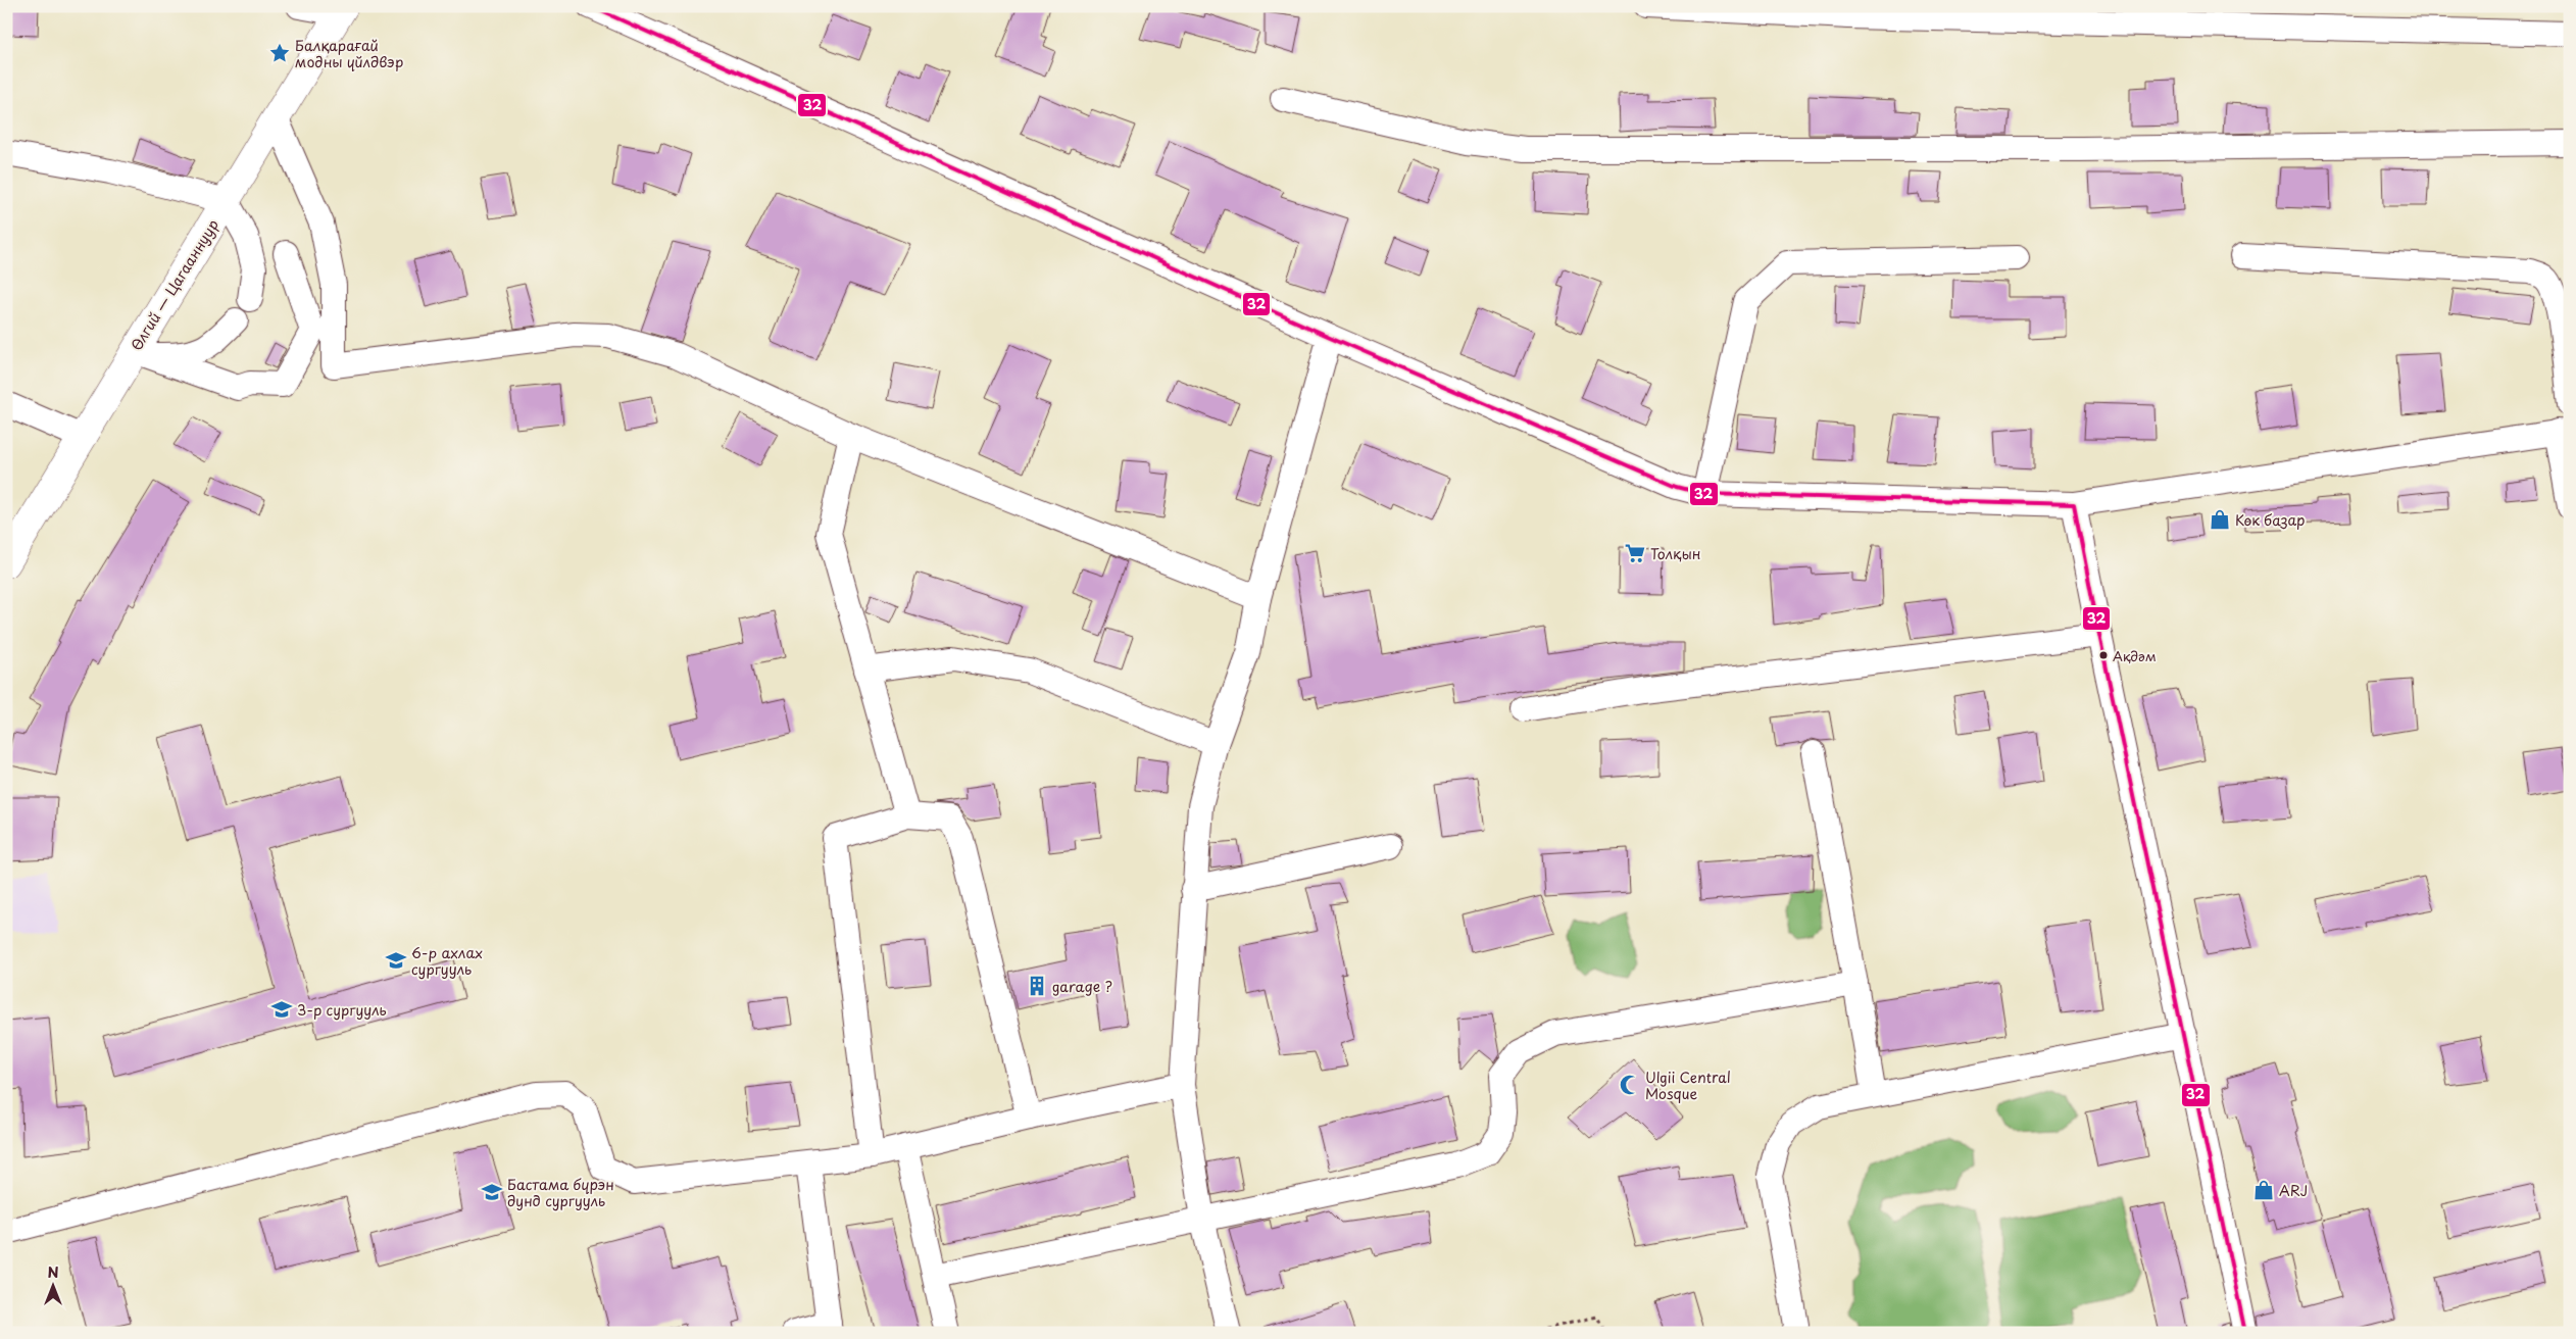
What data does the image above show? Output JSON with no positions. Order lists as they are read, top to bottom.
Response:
{
  "streets": {
    "highway": ["Өлгий — Цагааннуур"]
  },
  "places": {
    "place": ["Балқарағай модны үйлдвэр"],
    "shop": ["Көк базар", "ARJ"],
    "supermarket": ["Толқын"],
    "other": ["Ақдəм"],
    "school or university": ["6-р ахлах сургууль", "3-р сургууль", "Бастама бүрэн дунд сургууль"],
    "building": ["garage ?"],
    "mosque": ["Ulgii Central Mosque"]
  },
  "lines": ["transit line 32"],
  "north": "top"
}
